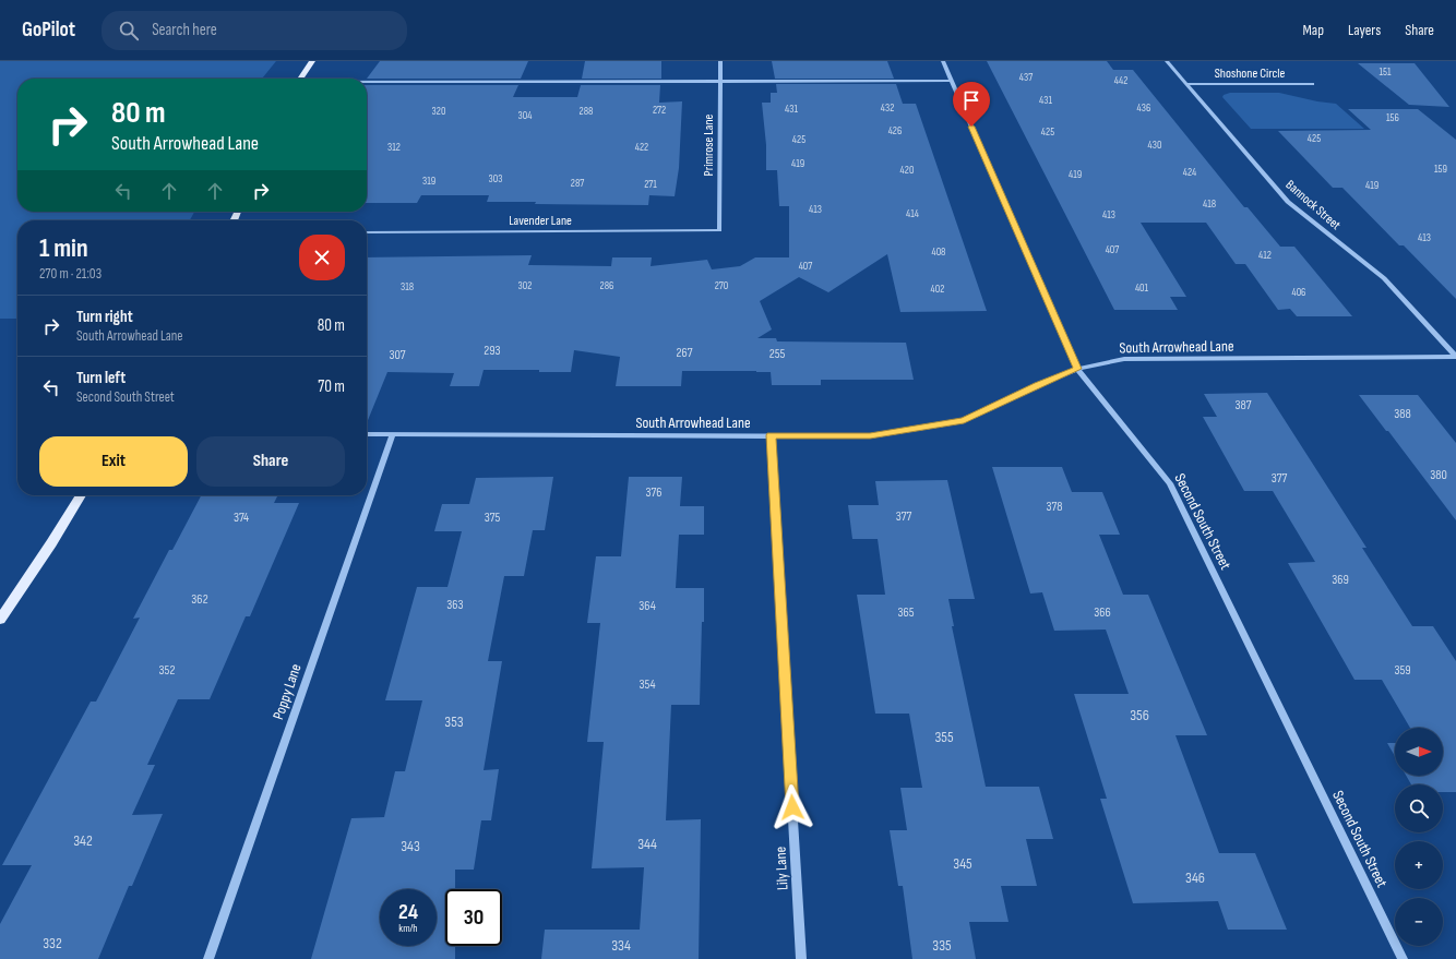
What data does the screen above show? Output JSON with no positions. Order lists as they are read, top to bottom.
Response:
{
  "streets": {
    "street": [
      "Shoshone Circle",
      "Primrose Lane",
      "Bannock Street",
      "Lavender Lane",
      "South Arrowhead Lane",
      "Second South Street",
      "Poppy Lane",
      "Lily Lane"
    ]
  },
  "crossings": [
    ["Shoshone Circle", "Bannock Street"],
    ["Primrose Lane", "Lavender Lane"],
    ["Bannock Street", "South Arrowhead Lane"],
    ["South Arrowhead Lane", "Second South Street"],
    ["South Arrowhead Lane", "Poppy Lane"],
    ["South Arrowhead Lane", "Lily Lane"]
  ],
  "house_numbers": [
    "151",
    "437",
    "442",
    "431",
    "432",
    "436",
    "431",
    "272",
    "320",
    "288",
    "304",
    "156",
    "426",
    "425",
    "425",
    "425",
    "430",
    "312",
    "422",
    "419",
    "159",
    "420",
    "424",
    "419",
    "303",
    "319",
    "287",
    "271",
    "419",
    "418",
    "413",
    "414",
    "413",
    "413",
    "407",
    "408",
    "412",
    "407",
    "302",
    "286",
    "270",
    "318",
    "401",
    "402",
    "406",
    "293",
    "267",
    "255",
    "307",
    "387",
    "388",
    "380",
    "377",
    "376",
    "378",
    "377",
    "374",
    "375",
    "369",
    "362",
    "363",
    "364",
    "365",
    "366",
    "352",
    "359",
    "354",
    "356",
    "353",
    "355",
    "342",
    "344",
    "343",
    "345",
    "346",
    "332",
    "334",
    "335"
  ],
  "north": "right",
  "page": {
    "header": "GoPilot",
    "search": "Search here",
    "nav": ["Map", "Layers", "Share"],
    "turn": ["80 m", "South Arrowhead Lane"],
    "heading": ["1 min", "270 m · 21:03"],
    "list": [
      {
        "name": "Turn right",
        "note": "South Arrowhead Lane",
        "value": "80 m"
      },
      {
        "name": "Turn left",
        "note": "Second South Street",
        "value": "70 m"
      }
    ],
    "buttons": ["Exit", "Share"],
    "map_buttons": ["+", "−"],
    "speed": "24 km/h",
    "limit": "30"
  }
}
